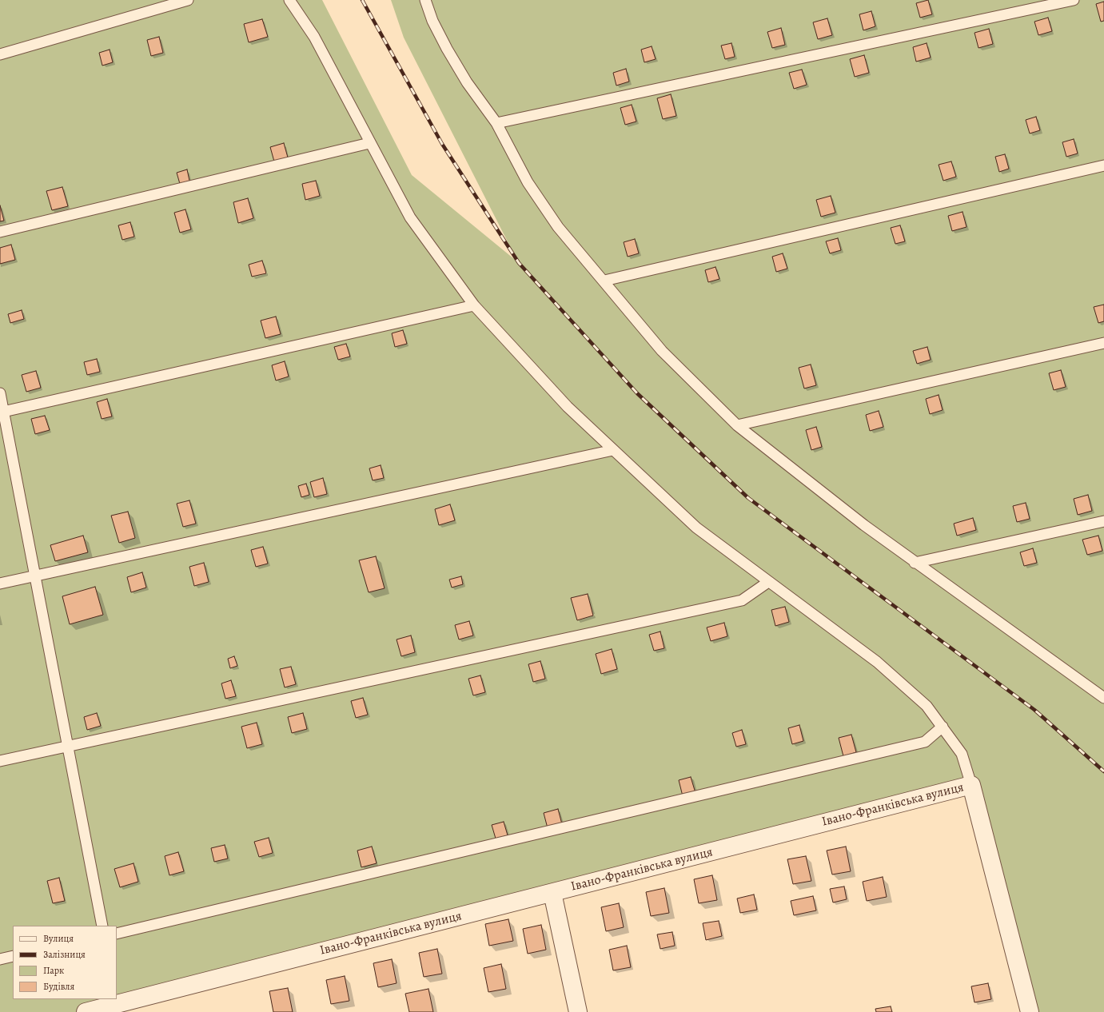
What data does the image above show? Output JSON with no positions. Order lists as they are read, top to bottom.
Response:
{
  "streets": {
    "street": ["Івано-Франківська вулиця"]
  },
  "legend": [
    "Вулиця",
    "Залізниця",
    "Парк",
    "Будівля"
  ]
}
